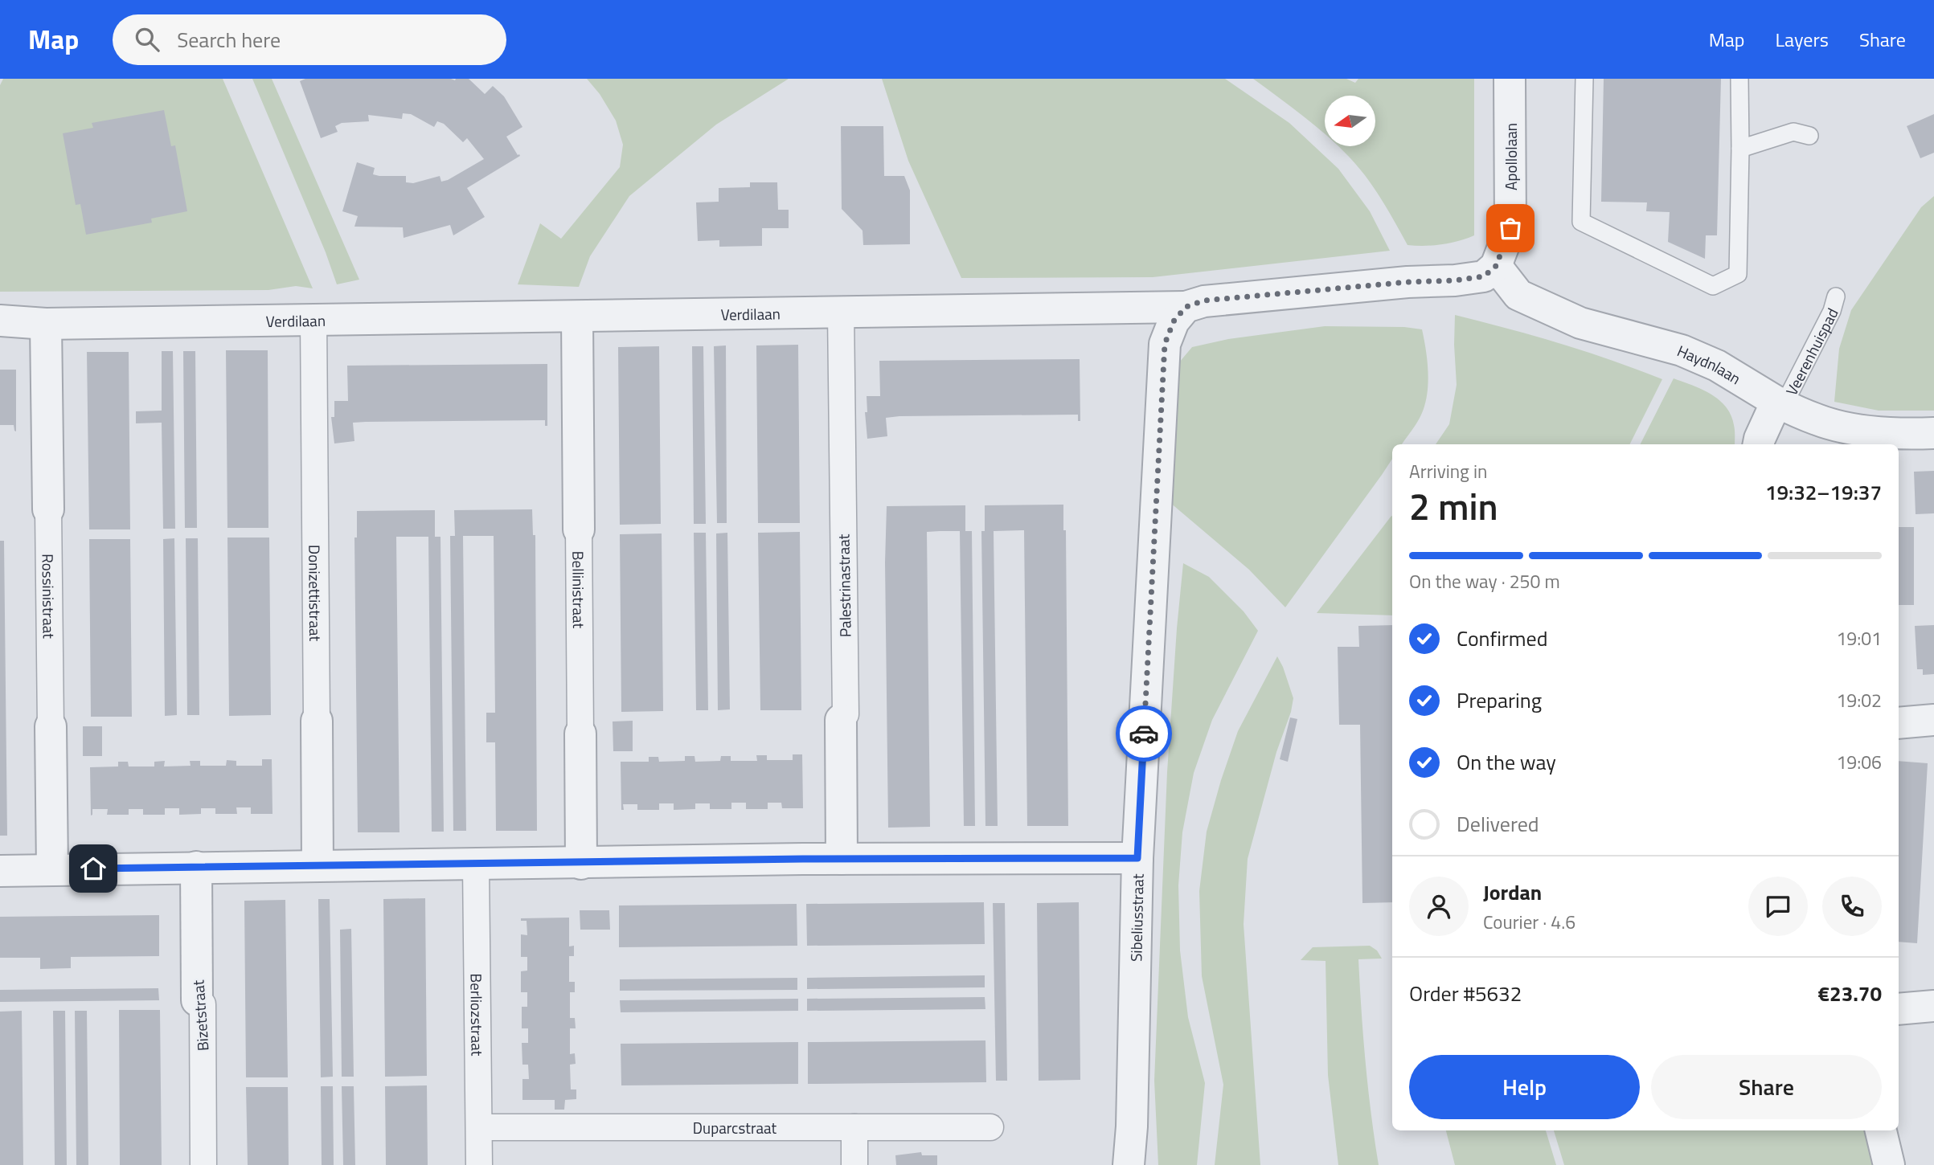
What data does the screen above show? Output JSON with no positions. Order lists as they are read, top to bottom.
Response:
{
  "streets": {
    "street": [
      "Apollolaan",
      "Verdilaan",
      "Haydnlaan",
      "Palestrinastraat",
      "Bellinistraat",
      "Donizettistraat",
      "Rossinistraat",
      "Sibeliusstraat",
      "Berliozstraat",
      "Bizetstraat",
      "Duparcstraat"
    ],
    "lane": ["Veerenhuispad"]
  },
  "crossings": [
    ["Apollolaan", "Verdilaan"],
    ["Apollolaan", "Haydnlaan"],
    ["Verdilaan", "Haydnlaan"],
    ["Verdilaan", "Palestrinastraat"],
    ["Verdilaan", "Bellinistraat"],
    ["Verdilaan", "Donizettistraat"],
    ["Verdilaan", "Rossinistraat"],
    ["Verdilaan", "Sibeliusstraat"],
    ["Veerenhuispad", "Haydnlaan"],
    ["Berliozstraat", "Duparcstraat"]
  ],
  "north": "left",
  "page": {
    "header": "Map",
    "search": "Search here",
    "nav": ["Map", "Layers", "Share"],
    "heading": ["2 min", "Arriving in", "19:32–19:37"],
    "panel": [
      "Jordan",
      "Courier · 4.6",
      "Order #5632",
      "€23.70"
    ],
    "bar": "On the way · 250 m",
    "list": [
      ["Confirmed", "19:01"],
      ["Preparing", "19:02"],
      ["On the way", "19:06"],
      "Delivered"
    ],
    "buttons": ["Help", "Share"]
  }
}
